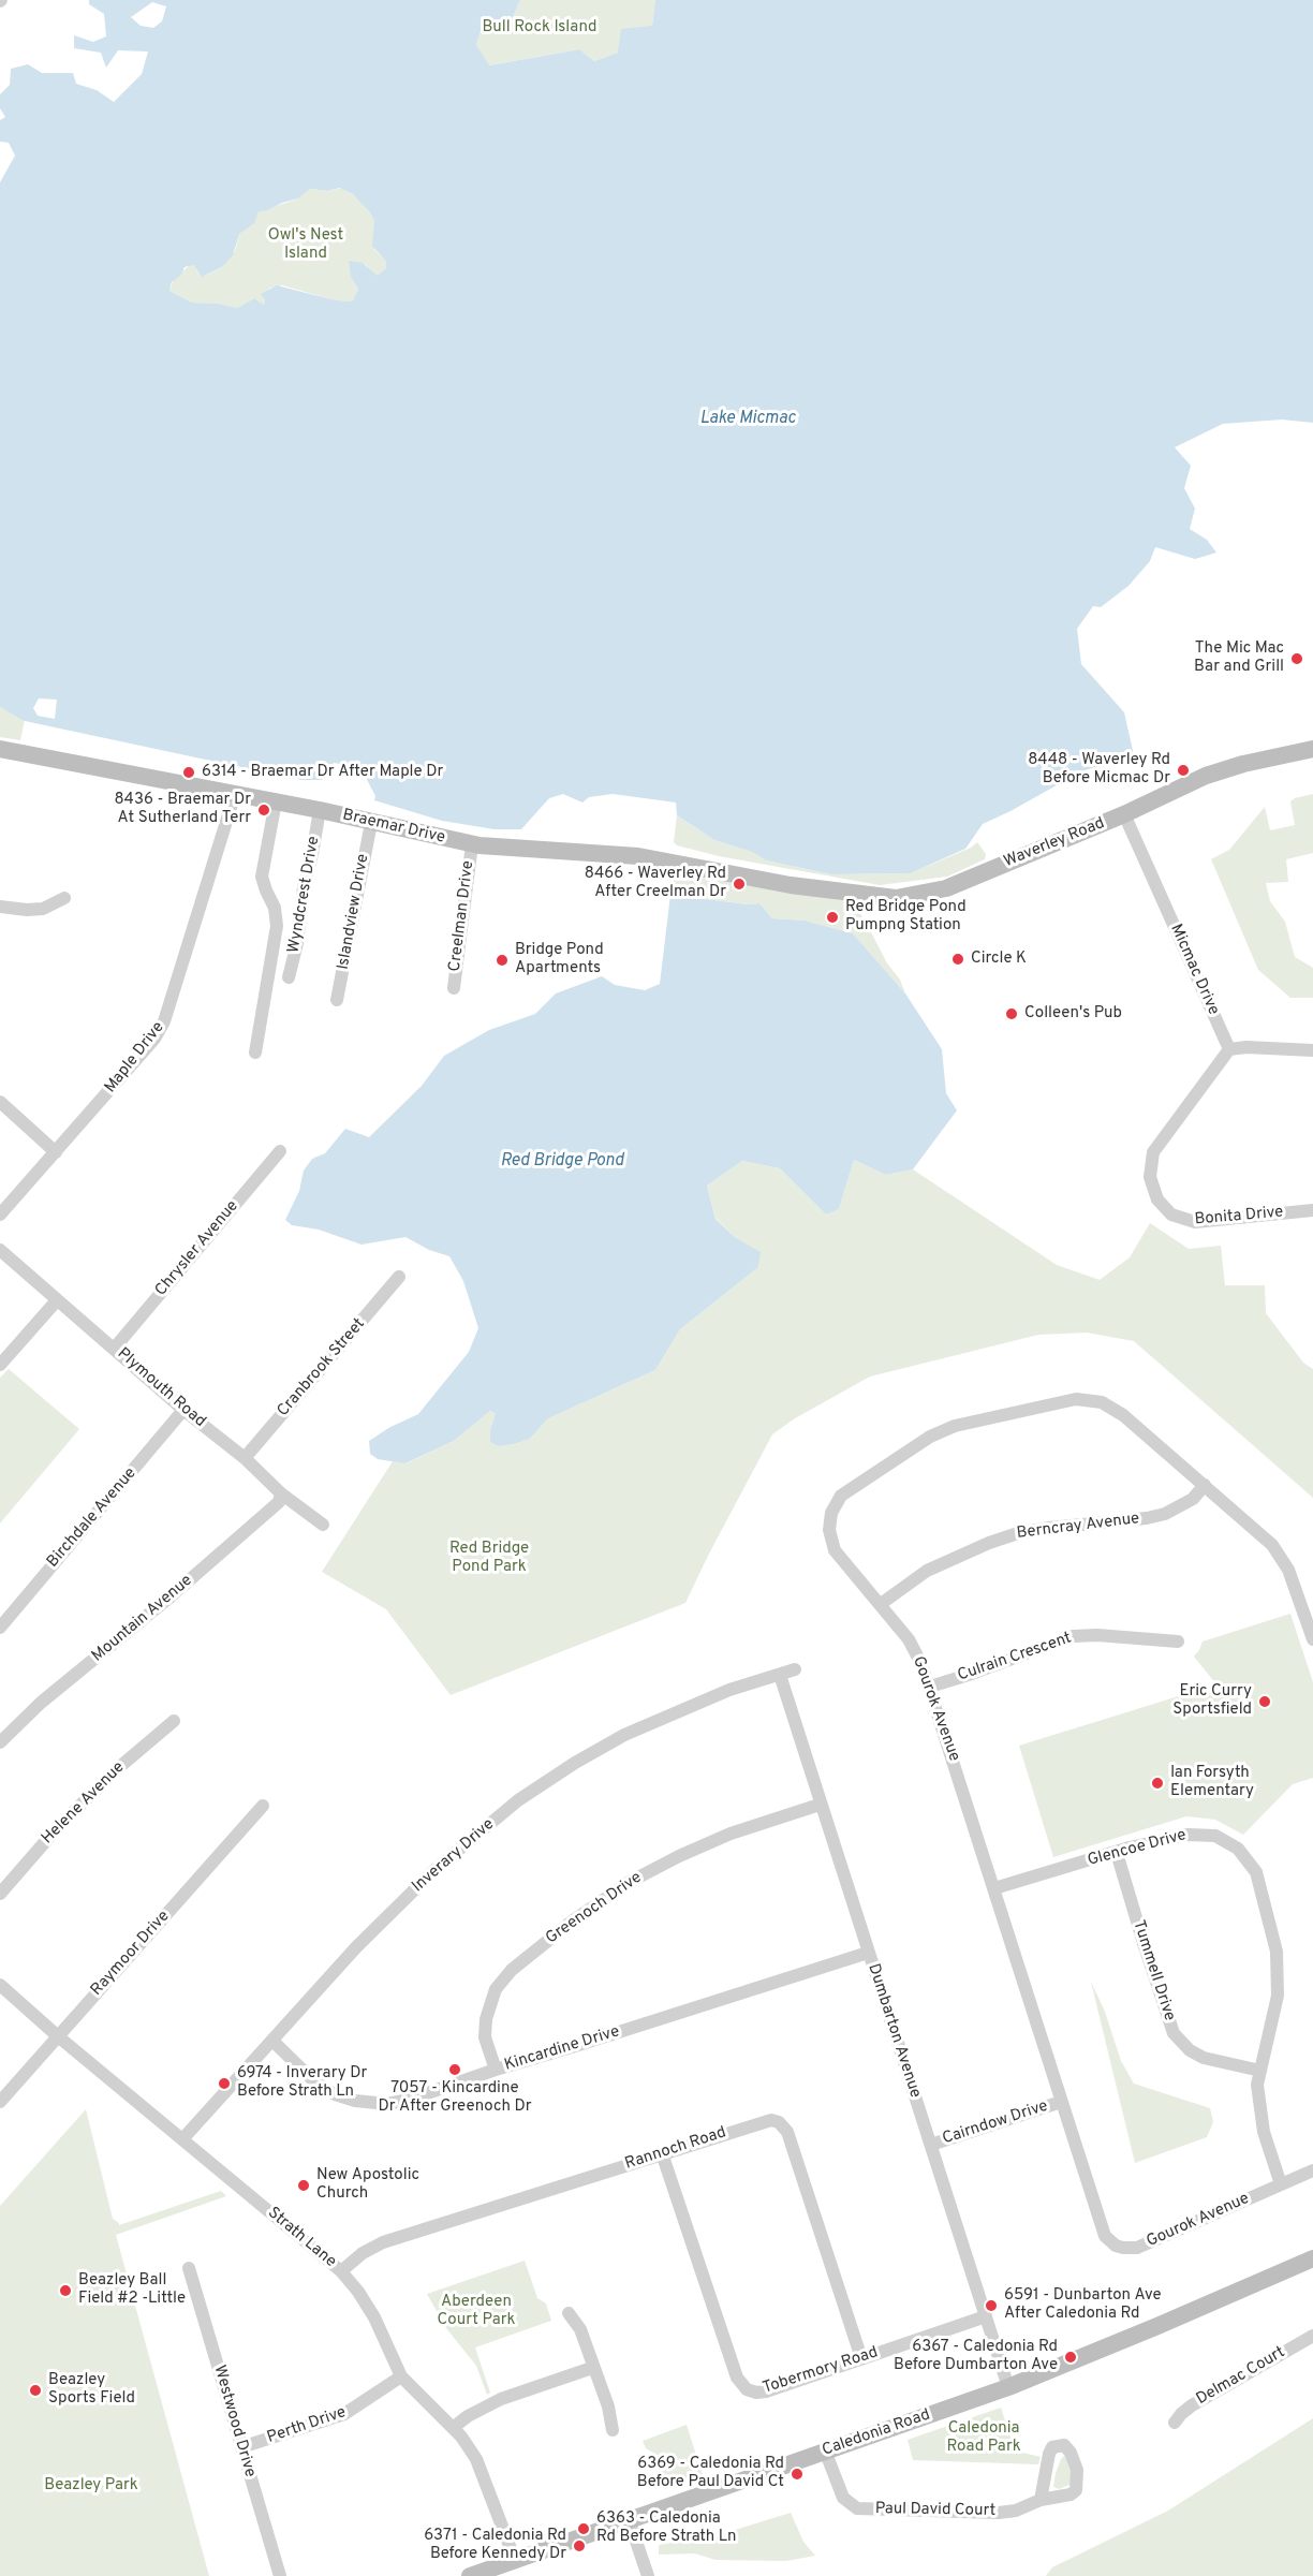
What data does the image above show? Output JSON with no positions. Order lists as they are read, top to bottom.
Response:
{
  "streets": {
    "main road": ["Braemar Drive", "Waverley Road", "Caledonia Road"],
    "street": [
      "Wyndcrest Drive",
      "Islandview Drive",
      "Creelman Drive",
      "Micmac Drive",
      "Maple Drive",
      "Bonita Drive",
      "Chrysler Avenue",
      "Cranbrook Street",
      "Plymouth Road",
      "Birchdale Avenue",
      "Berncray Avenue",
      "Mountain Avenue",
      "Culrain Crescent",
      "Gourok Avenue",
      "Helene Avenue",
      "Glencoe Drive",
      "Inverary Drive",
      "Greenoch Drive",
      "Raymoor Drive",
      "Tummell Drive",
      "Dumbarton Avenue",
      "Kincardine Drive",
      "Cairndow Drive",
      "Rannoch Road",
      "Strath Lane",
      "Tobermory Road",
      "Delmac Court",
      "Westwood Drive",
      "Perth Drive",
      "Paul David Court"
    ]
  },
  "crossings": [
    ["Braemar Drive", "Waverley Road"],
    ["Braemar Drive", "Wyndcrest Drive"],
    ["Braemar Drive", "Islandview Drive"],
    ["Braemar Drive", "Creelman Drive"],
    ["Braemar Drive", "Maple Drive"],
    ["Waverley Road", "Micmac Drive"],
    ["Micmac Drive", "Bonita Drive"],
    ["Chrysler Avenue", "Plymouth Road"],
    ["Cranbrook Street", "Plymouth Road"],
    ["Plymouth Road", "Birchdale Avenue"],
    ["Plymouth Road", "Mountain Avenue"],
    ["Berncray Avenue", "Gourok Avenue"],
    ["Culrain Crescent", "Gourok Avenue"],
    ["Gourok Avenue", "Glencoe Drive"],
    ["Gourok Avenue", "Cairndow Drive"],
    ["Glencoe Drive", "Tummell Drive"],
    ["Inverary Drive", "Dumbarton Avenue"],
    ["Inverary Drive", "Kincardine Drive"],
    ["Inverary Drive", "Strath Lane"],
    ["Greenoch Drive", "Dumbarton Avenue"],
    ["Greenoch Drive", "Kincardine Drive"],
    ["Raymoor Drive", "Strath Lane"],
    ["Dumbarton Avenue", "Kincardine Drive"],
    ["Dumbarton Avenue", "Cairndow Drive"],
    ["Dumbarton Avenue", "Tobermory Road"],
    ["Dumbarton Avenue", "Caledonia Road"],
    ["Rannoch Road", "Strath Lane"],
    ["Rannoch Road", "Tobermory Road"],
    ["Strath Lane", "Perth Drive"],
    ["Strath Lane", "Caledonia Road"],
    ["Westwood Drive", "Perth Drive"],
    ["Caledonia Road", "Paul David Court"]
  ],
  "water": ["Lake Micmac", "Red Bridge Pond"],
  "parks": [
    "Bull Rock Island",
    "Owl's Nest Island",
    "Red Bridge Pond Park",
    "Aberdeen Court Park",
    "Caledonia Road Park",
    "Beazley Park"
  ],
  "places": [
    "The Mic Mac Bar and Grill",
    "8448 - Waverley Rd Before Micmac Dr",
    "6314 - Braemar Dr After Maple Dr",
    "8436 - Braemar Dr At Sutherland Terr",
    "8466 - Waverley Rd After Creelman Dr",
    "Red Bridge Pond Pumpng Station",
    "Circle K",
    "Bridge Pond Apartments",
    "Colleen's Pub",
    "Eric Curry Sportsfield",
    "Ian Forsyth Elementary",
    "7057 - Kincardine Dr After Greenoch Dr",
    "6974 - Inverary Dr Before Strath Ln",
    "New Apostolic Church",
    "Beazley Ball Field #2 -Little",
    "6591 - Dunbarton Ave After Caledonia Rd",
    "6367 - Caledonia Rd Before Dumbarton Ave",
    "Beazley Sports Field",
    "6369 - Caledonia Rd Before Paul David Ct",
    "6363 - Caledonia Rd Before Strath Ln",
    "6371 - Caledonia Rd Before Kennedy Dr"
  ]
}
